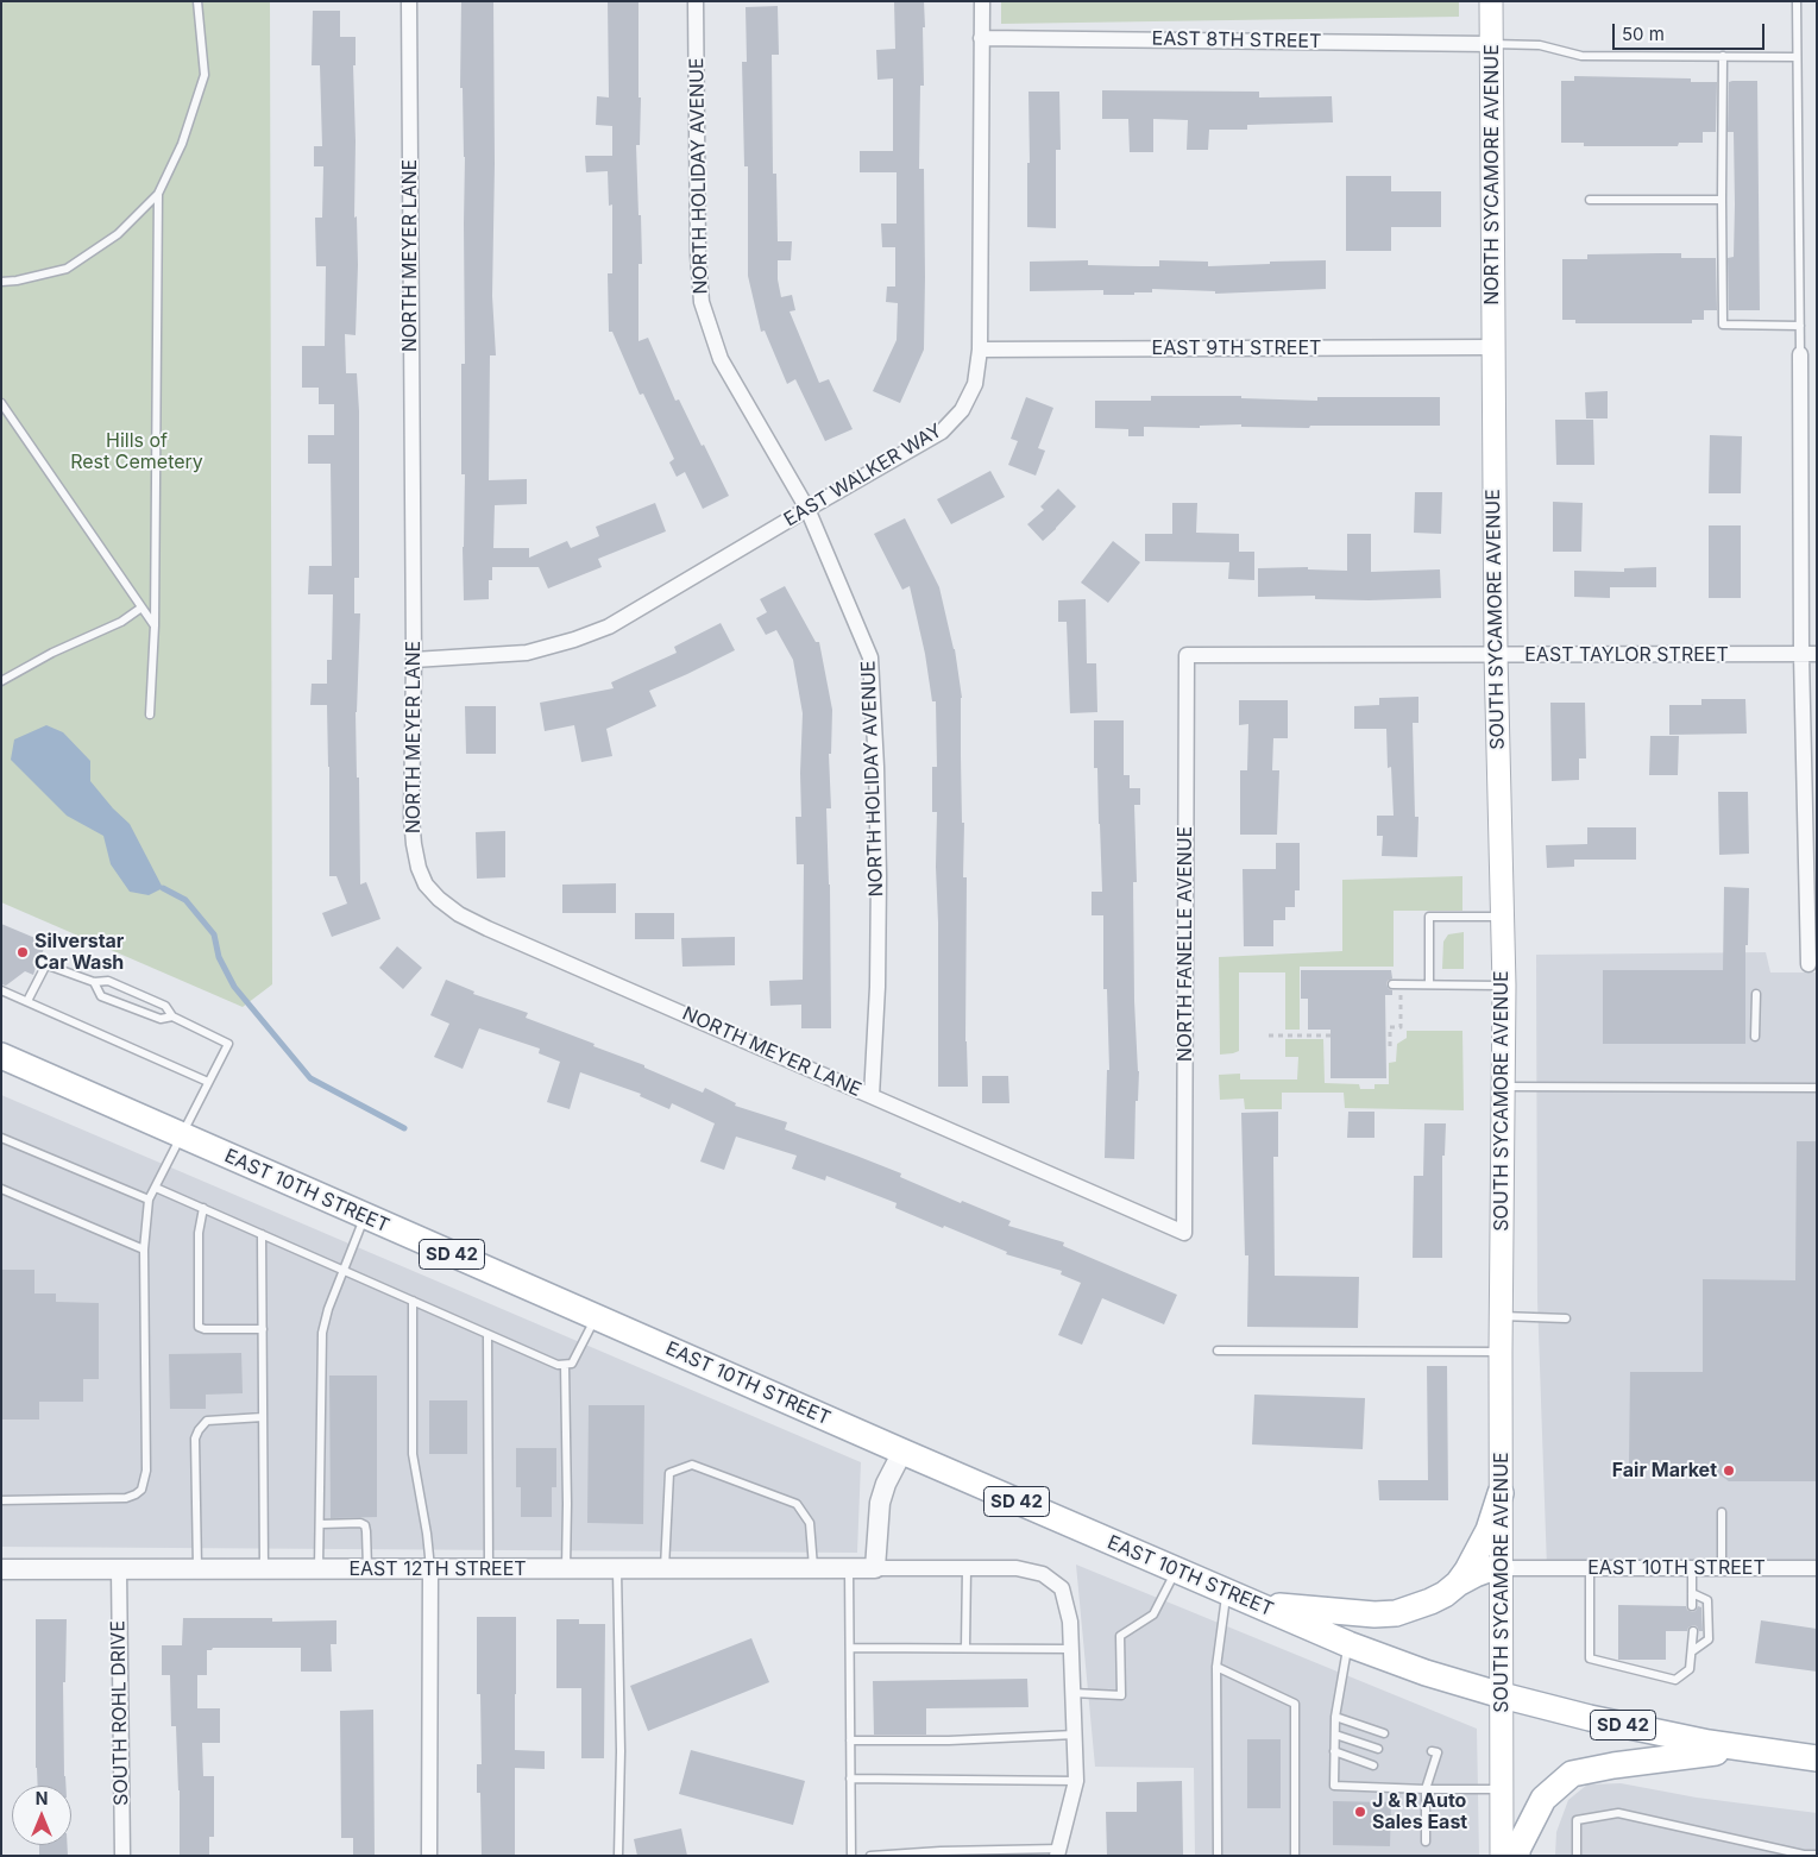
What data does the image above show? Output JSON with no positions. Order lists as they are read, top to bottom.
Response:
{
  "streets": {
    "main road": [
      "NORTH SYCAMORE AVENUE",
      "SOUTH SYCAMORE AVENUE",
      "EAST 10TH STREET",
      "SD 42"
    ],
    "street": [
      "EAST 8TH STREET",
      "NORTH HOLIDAY AVENUE",
      "NORTH MEYER LANE",
      "EAST 9TH STREET",
      "EAST WALKER WAY",
      "EAST TAYLOR STREET",
      "NORTH FANELLE AVENUE",
      "EAST 12TH STREET",
      "SOUTH ROHL DRIVE"
    ]
  },
  "crossings": [
    ["EAST 8TH STREET", "NORTH SYCAMORE AVENUE"],
    ["EAST 8TH STREET", "EAST WALKER WAY"],
    ["NORTH SYCAMORE AVENUE", "EAST 9TH STREET"],
    ["NORTH SYCAMORE AVENUE", "SOUTH SYCAMORE AVENUE"],
    ["NORTH HOLIDAY AVENUE", "NORTH MEYER LANE"],
    ["NORTH HOLIDAY AVENUE", "EAST WALKER WAY"],
    ["NORTH MEYER LANE", "EAST WALKER WAY"],
    ["NORTH MEYER LANE", "NORTH FANELLE AVENUE"],
    ["EAST 9TH STREET", "EAST WALKER WAY"],
    ["EAST 9TH STREET", "SOUTH SYCAMORE AVENUE"],
    ["SOUTH SYCAMORE AVENUE", "EAST TAYLOR STREET"],
    ["SOUTH SYCAMORE AVENUE", "EAST 10TH STREET"],
    ["SOUTH SYCAMORE AVENUE", "SD 42"],
    ["EAST TAYLOR STREET", "NORTH FANELLE AVENUE"],
    ["EAST 10TH STREET", "SD 42"],
    ["EAST 12TH STREET", "SOUTH ROHL DRIVE"]
  ],
  "parks": ["Hills of Rest Cemetery"],
  "places": ["Silverstar Car Wash", "Fair Market", "J & R Auto Sales East"],
  "scale_bar": "50 m",
  "north": "top"
}
